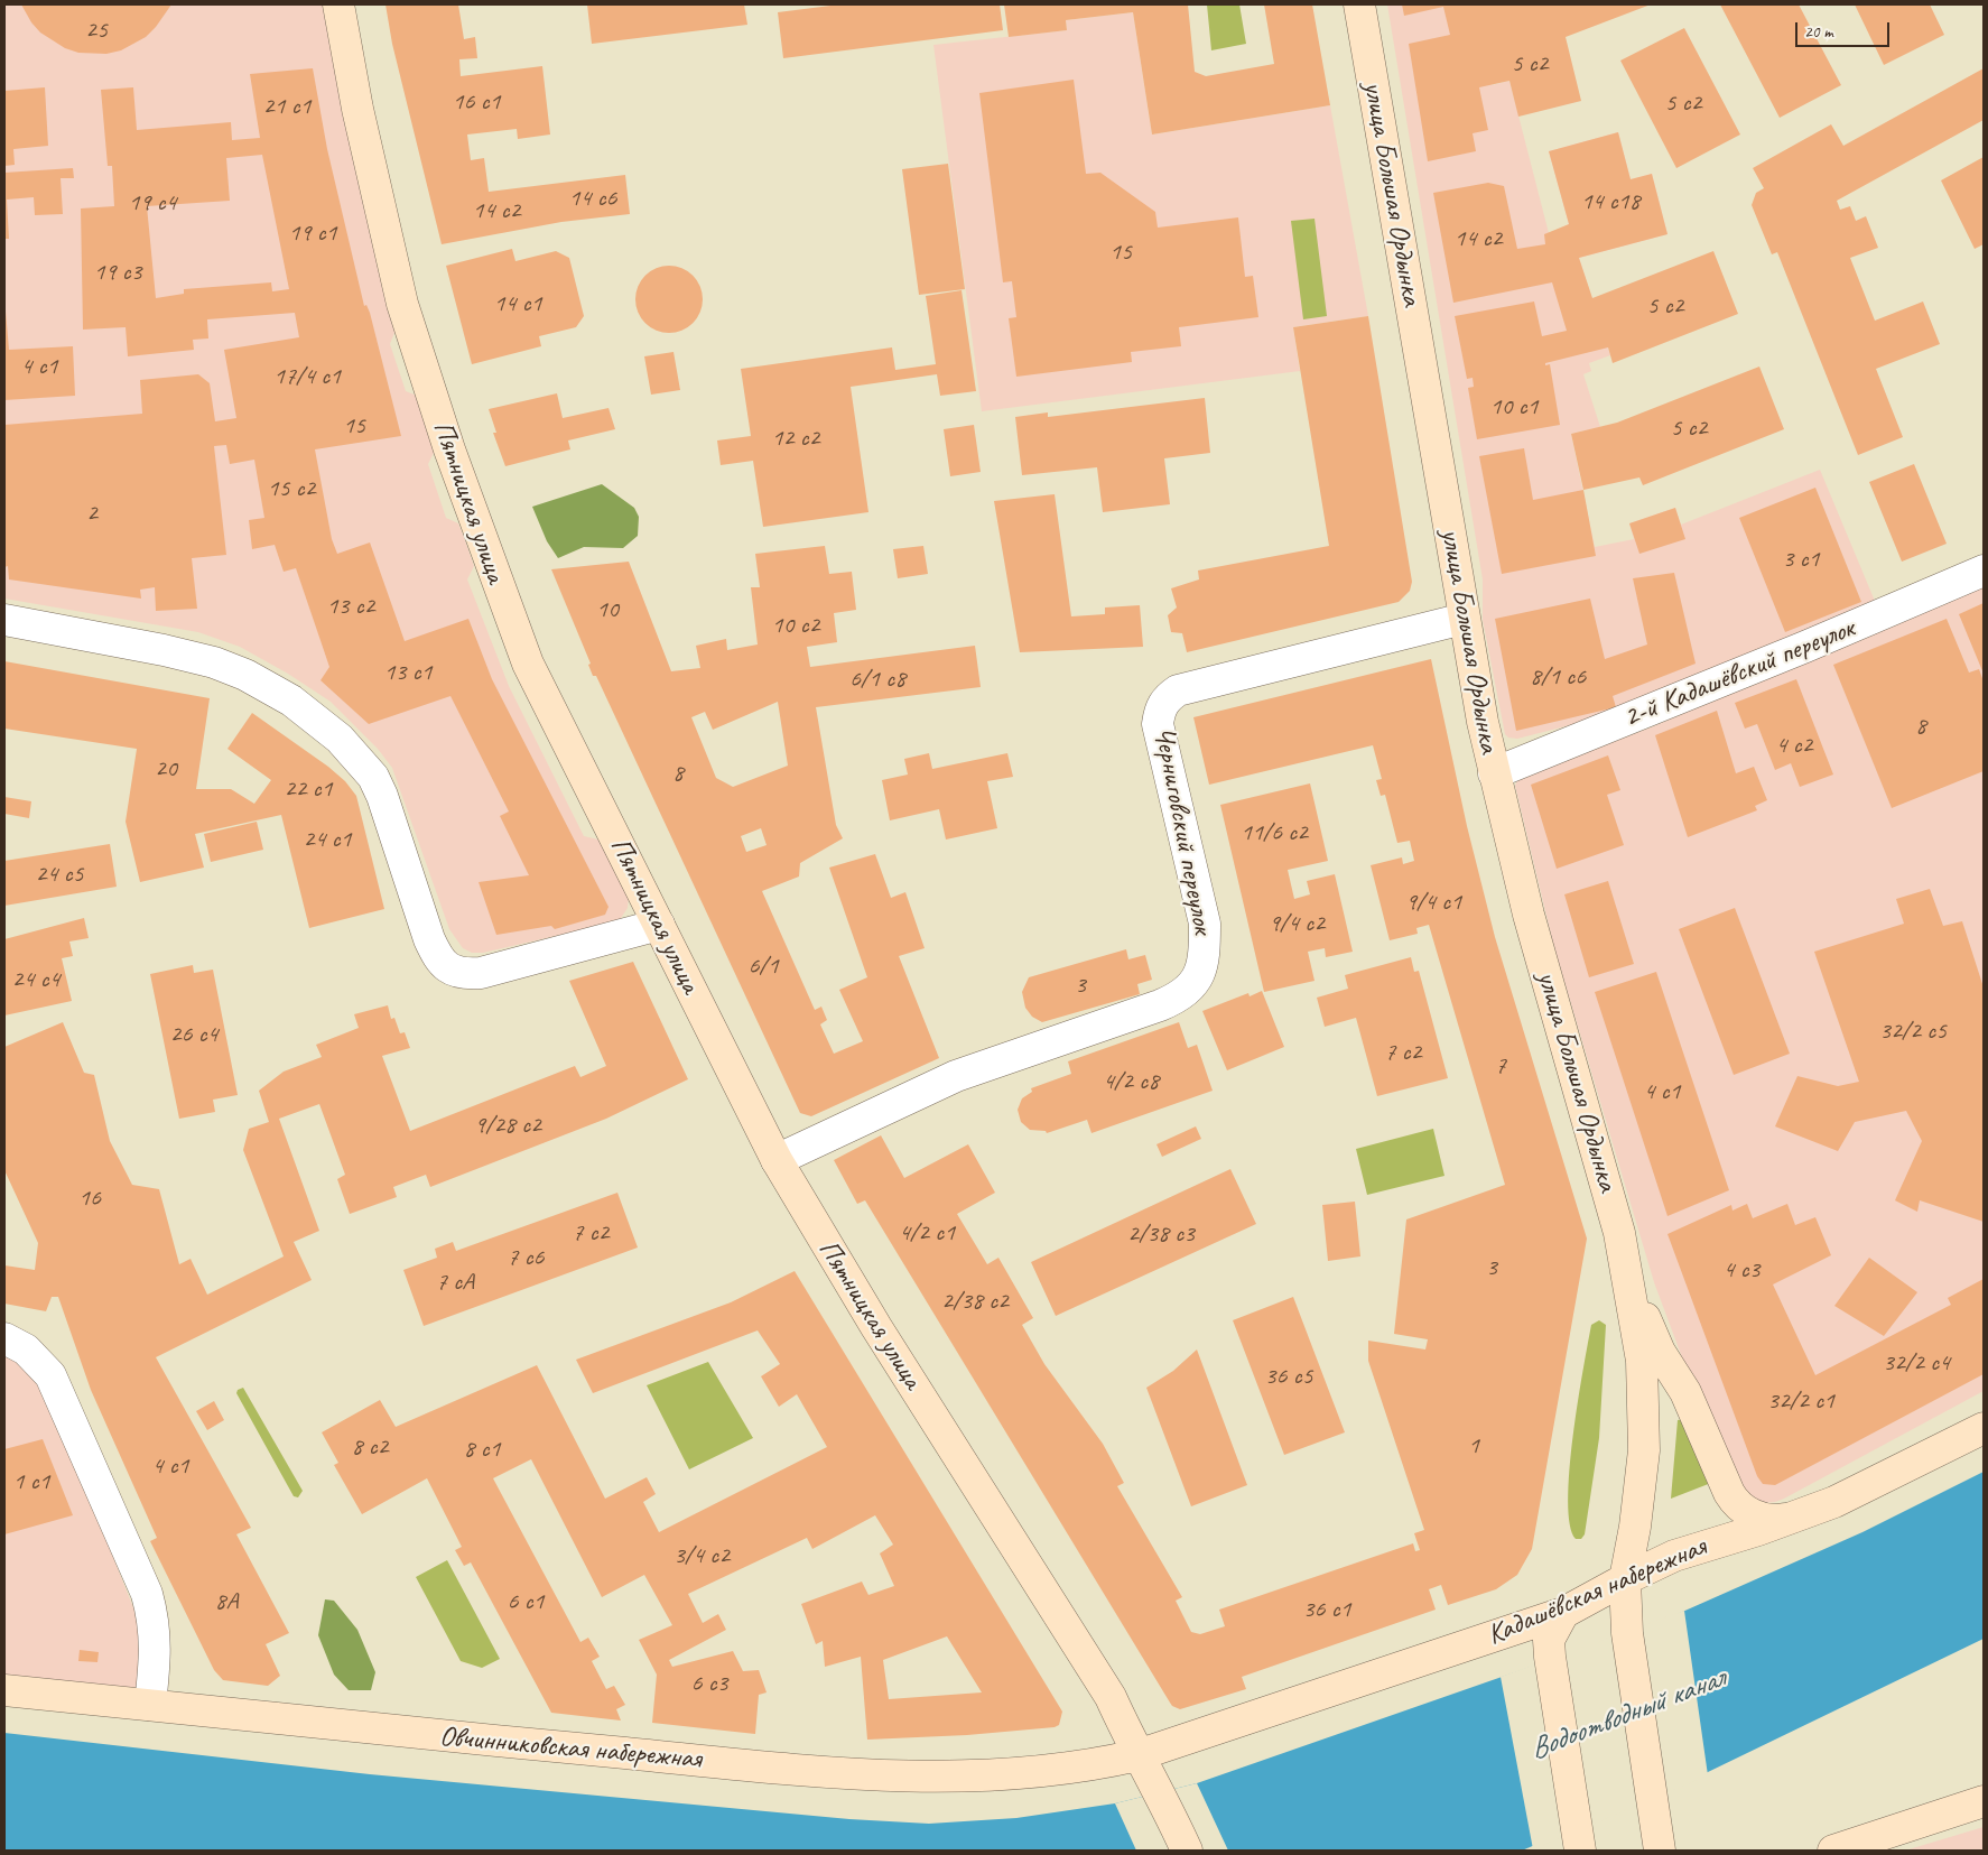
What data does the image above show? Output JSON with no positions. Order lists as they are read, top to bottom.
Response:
{
  "streets": {
    "street": [
      "улица Большая Ордынка",
      "Пятницкая улица",
      "2-й Кадашёвский переулок",
      "Черниговский переулок",
      "Кадашёвская набережная",
      "Овчинниковская набережная"
    ]
  },
  "crossings": [
    ["улица Большая Ордынка", "2-й Кадашёвский переулок"],
    ["улица Большая Ордынка", "Черниговский переулок"],
    ["улица Большая Ордынка", "Кадашёвская набережная"],
    ["Пятницкая улица", "Черниговский переулок"],
    ["Пятницкая улица", "Кадашёвская набережная"],
    ["Пятницкая улица", "Овчинниковская набережная"],
    ["Кадашёвская набережная", "Овчинниковская набережная"]
  ],
  "water": ["Водоотводный канал"],
  "house_numbers": [
    "25",
    "5 с2",
    "16 с1",
    "5 с2",
    "21 с1",
    "14 с6",
    "14 с18",
    "19 с4",
    "14 с2",
    "19 с1",
    "14 с2",
    "15",
    "19 с3",
    "14 с1",
    "5 с2",
    "4 с1",
    "17/4 с1",
    "10 с1",
    "15",
    "5 с2",
    "12 с2",
    "15 с2",
    "2",
    "3 с1",
    "13 с2",
    "10",
    "10 с2",
    "13 с1",
    "8/1 с6",
    "6/1 с8",
    "8",
    "4 с2",
    "20",
    "8",
    "22 с1",
    "11/6 с2",
    "24 с1",
    "24 с5",
    "9/4 с1",
    "9/4 с2",
    "6/1",
    "24 с4",
    "3",
    "32/2 с5",
    "26 с4",
    "7 с2",
    "7",
    "4/2 с8",
    "4 с1",
    "9/28 с2",
    "16",
    "7 с2",
    "4/2 с1",
    "2/38 с3",
    "7 с6",
    "3",
    "4 с3",
    "7 сА",
    "2/38 с2",
    "32/2 с4",
    "36 с5",
    "32/2 с1",
    "1",
    "8 с2",
    "8 с1",
    "4 с1",
    "1 с1",
    "3/4 с2",
    "8А",
    "6 с1",
    "36 с1",
    "6 с3"
  ],
  "scale_bar": "20 m"
}
